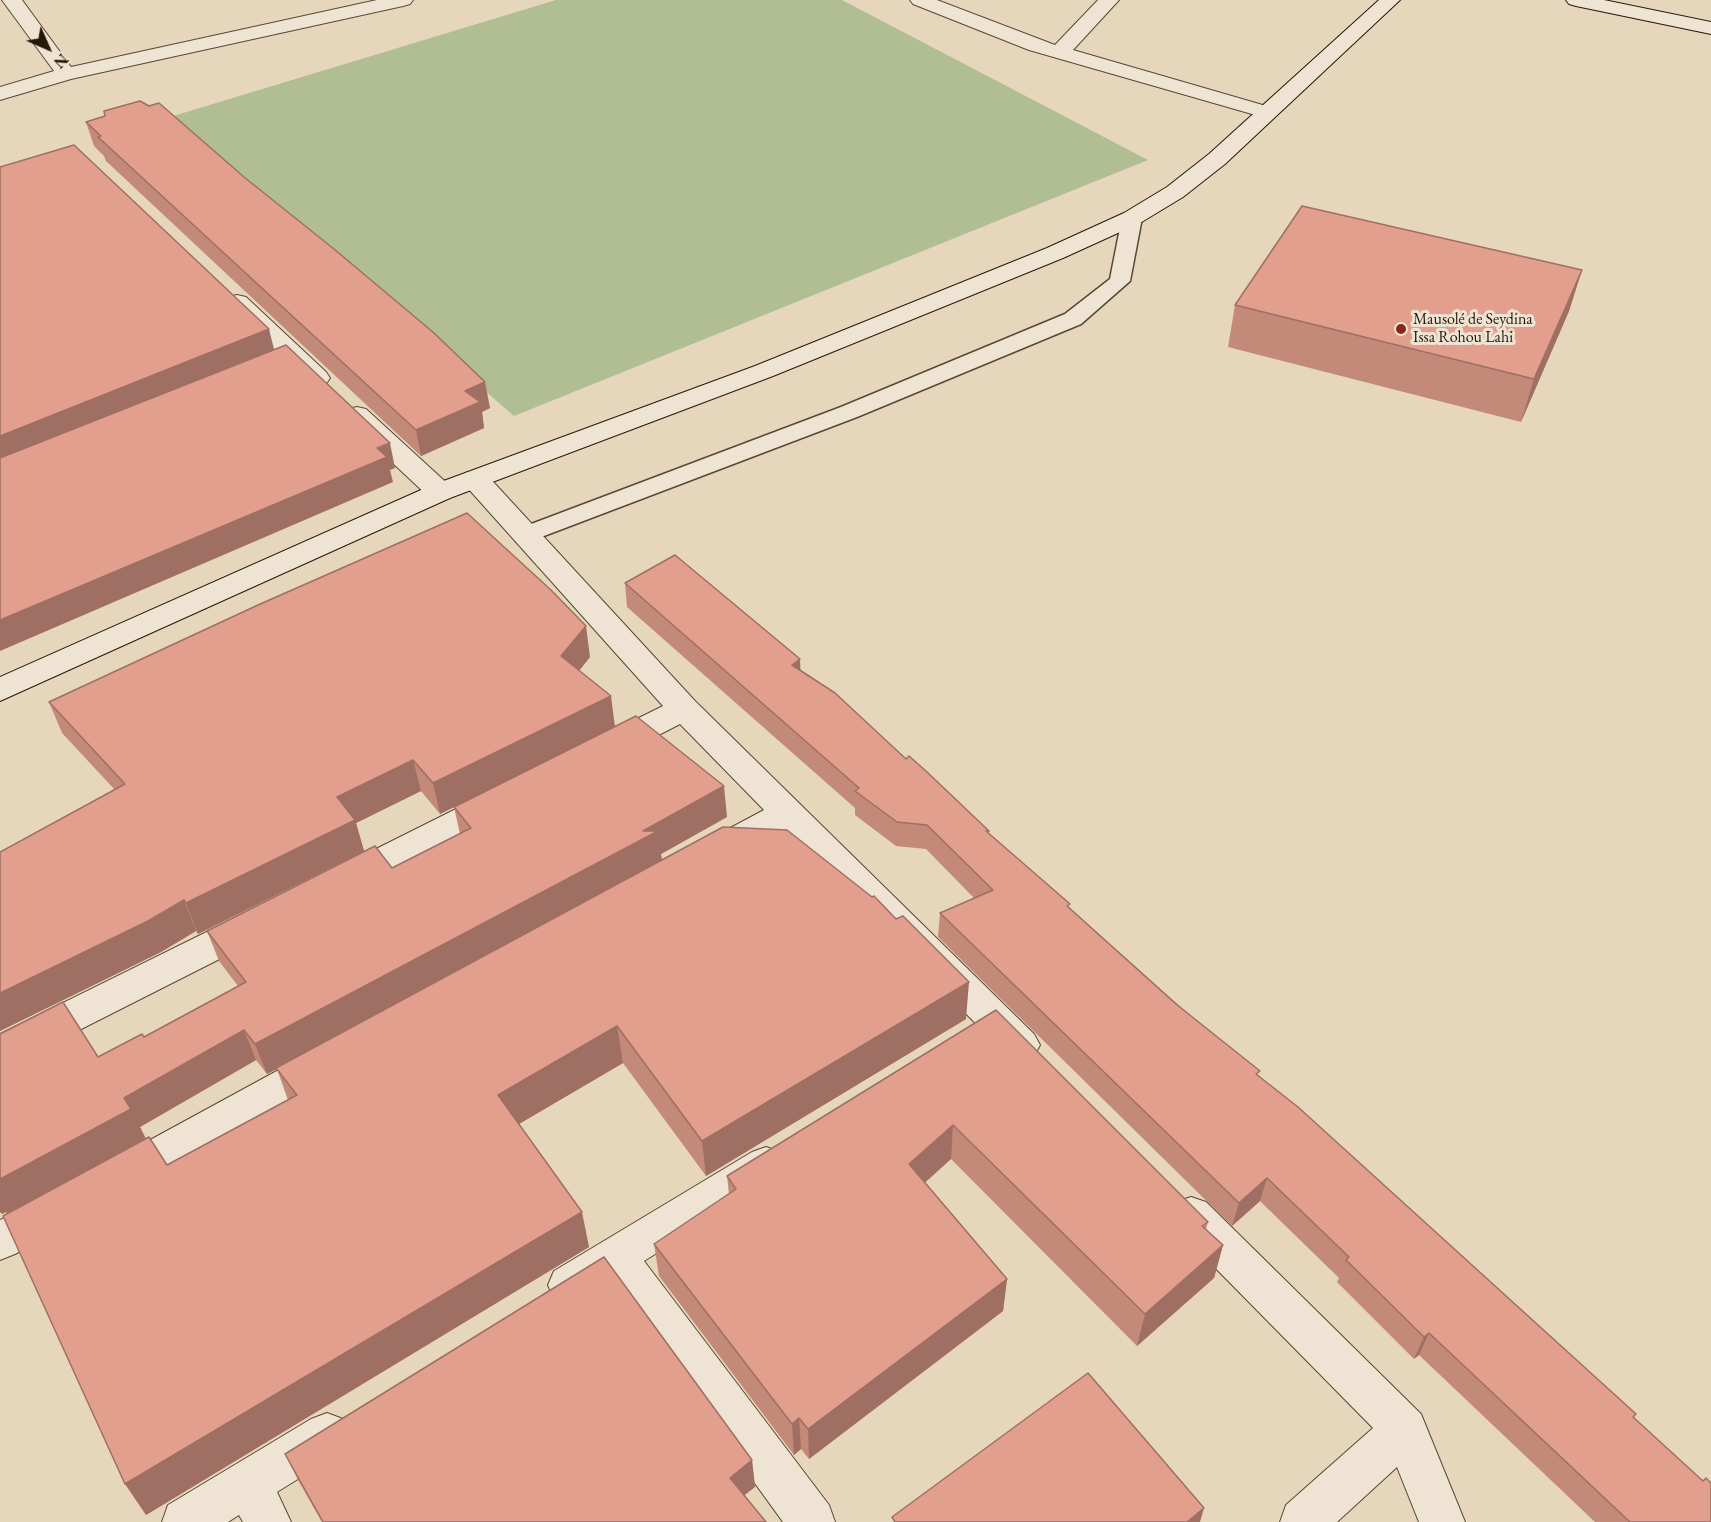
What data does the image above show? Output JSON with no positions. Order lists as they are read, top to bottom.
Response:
{
  "places": ["Mausolé de Seydina Issa Rohou Lahi"],
  "north": "bottom right"
}
